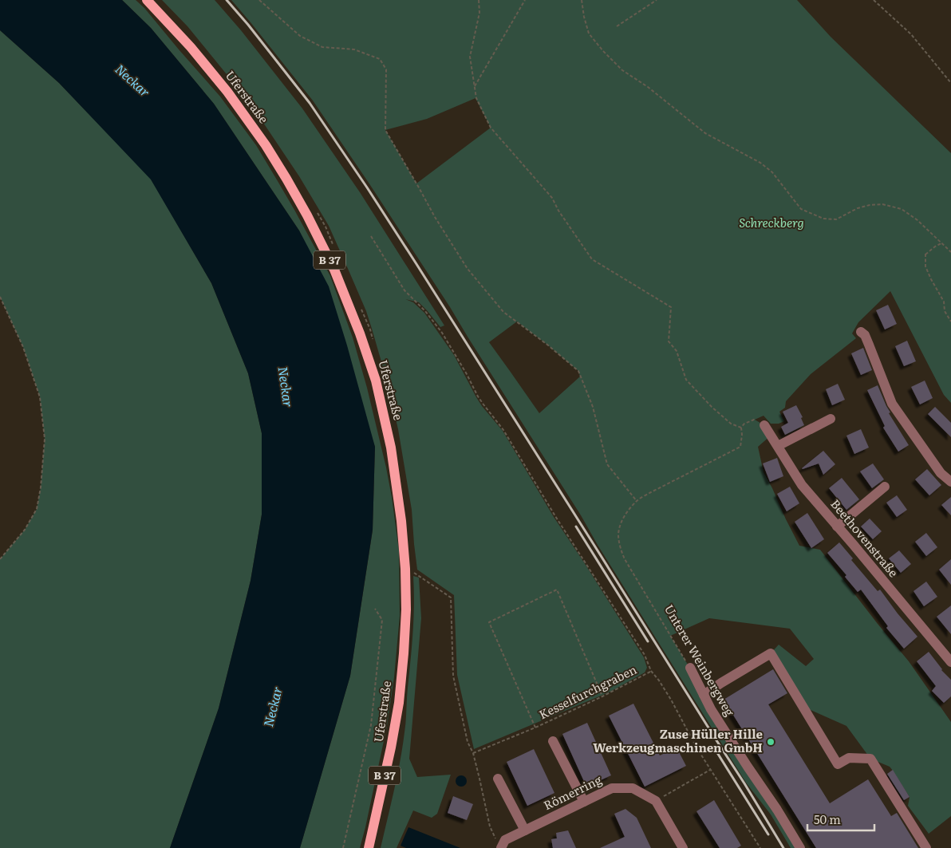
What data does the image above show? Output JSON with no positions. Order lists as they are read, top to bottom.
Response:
{
  "streets": {
    "main road": ["Uferstraße", "B 37"],
    "street": ["Beethovenstraße", "Unterer Weinbergweg", "Römerring"],
    "path": ["Kesselfurchgraben"]
  },
  "water": ["Neckar"],
  "parks": ["Schreckberg"],
  "places": ["Zuse Hüller Hille Werkzeugmaschinen GmbH"],
  "scale_bar": "50 m"
}
